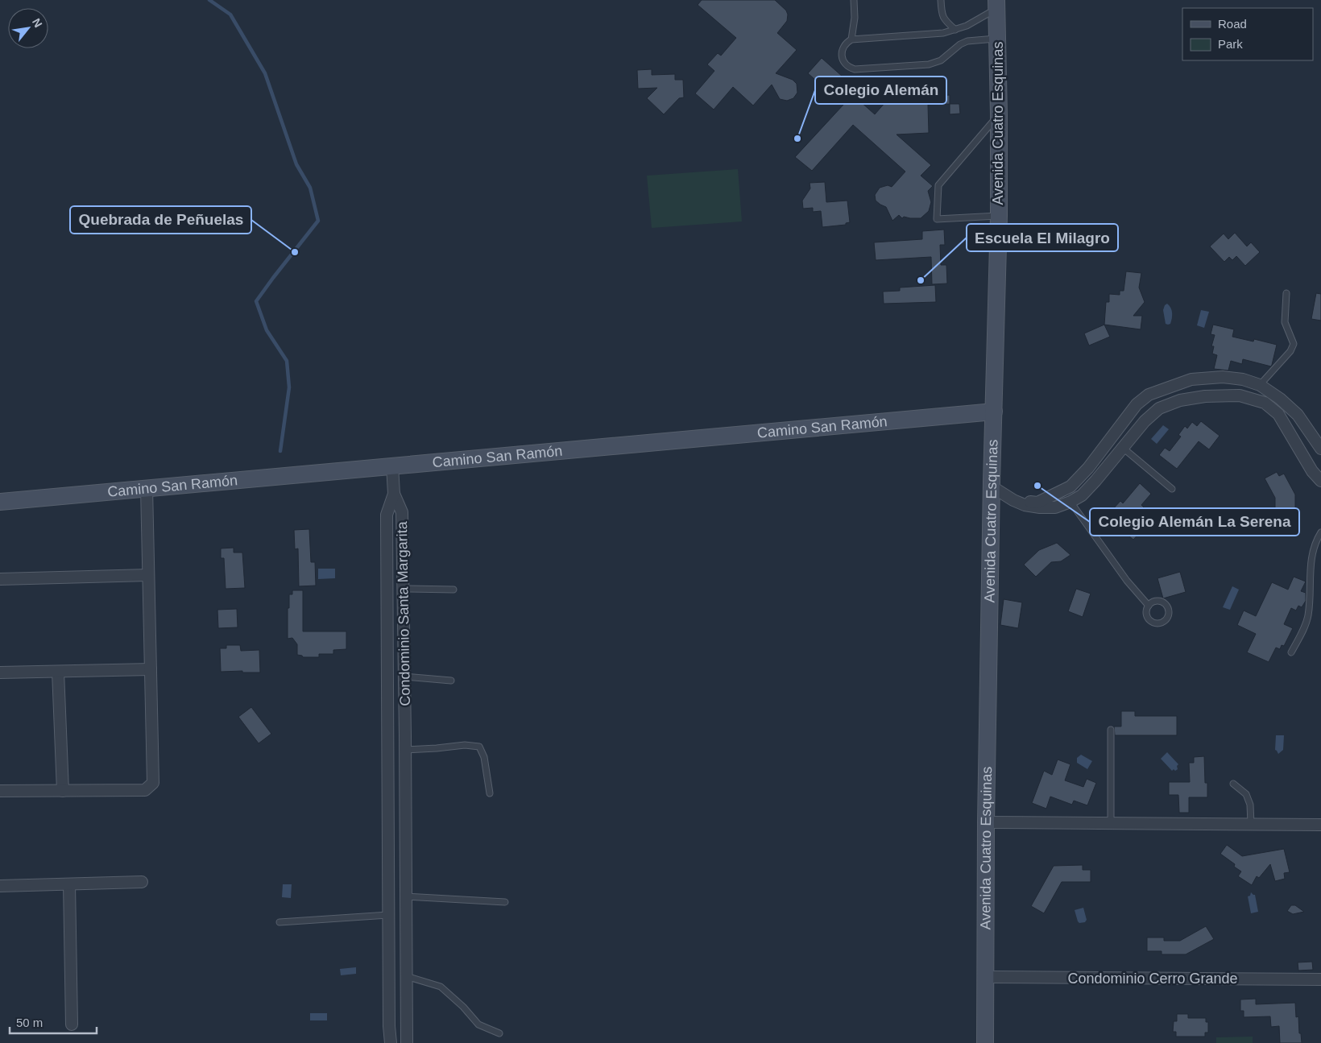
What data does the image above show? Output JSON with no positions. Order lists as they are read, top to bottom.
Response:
{
  "streets": {
    "main road": ["Avenida Cuatro Esquinas", "Camino San Ramón"],
    "street": ["Condominio Santa Margarita", "Condominio Cerro Grande"]
  },
  "crossings": [
    ["Avenida Cuatro Esquinas", "Camino San Ramón"],
    ["Avenida Cuatro Esquinas", "Condominio Cerro Grande"],
    ["Camino San Ramón", "Condominio Santa Margarita"]
  ],
  "places": [
    "Colegio Alemán",
    "Quebrada de Peñuelas",
    "Escuela El Milagro",
    "Colegio Alemán La Serena"
  ],
  "legend": ["Road", "Park"],
  "scale_bar": "50 m",
  "north": "top right"
}
